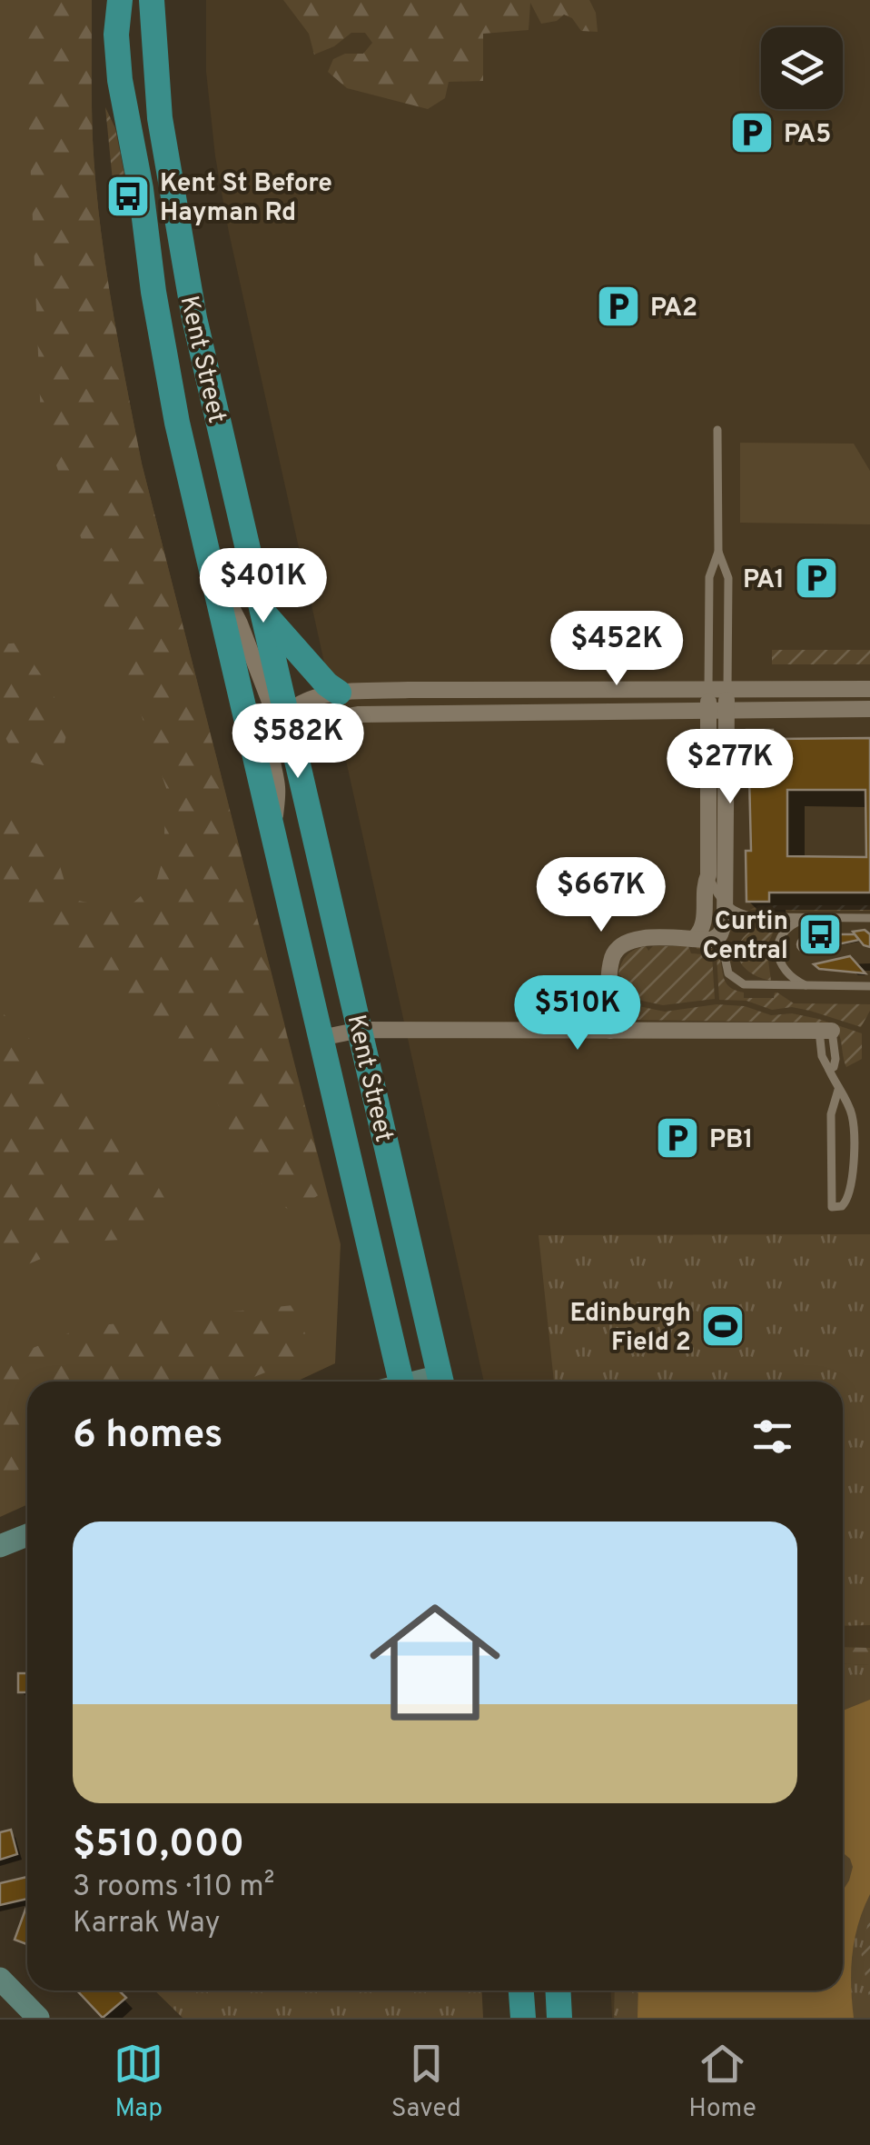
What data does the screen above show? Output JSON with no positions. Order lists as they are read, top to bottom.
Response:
{
  "streets": {
    "main road": ["Kent Street"]
  },
  "places": {
    "parking": [
      "PA5",
      "PA2",
      "PA1",
      "PB1"
    ],
    "bus stop": ["Kent St Before Hayman Rd", "Curtin Central"],
    "sports": ["Edinburgh Field 2"]
  },
  "page": {
    "price": [
      "$401K",
      "$452K",
      "$582K",
      "$277K",
      "$667K",
      "$510K"
    ],
    "heading": "6 homes",
    "list": [
      {
        "name": "$510,000",
        "note": "3 rooms · 110 m² · Karrak Way"
      }
    ],
    "tabs": ["Map", "Saved", "Home"]
  }
}
